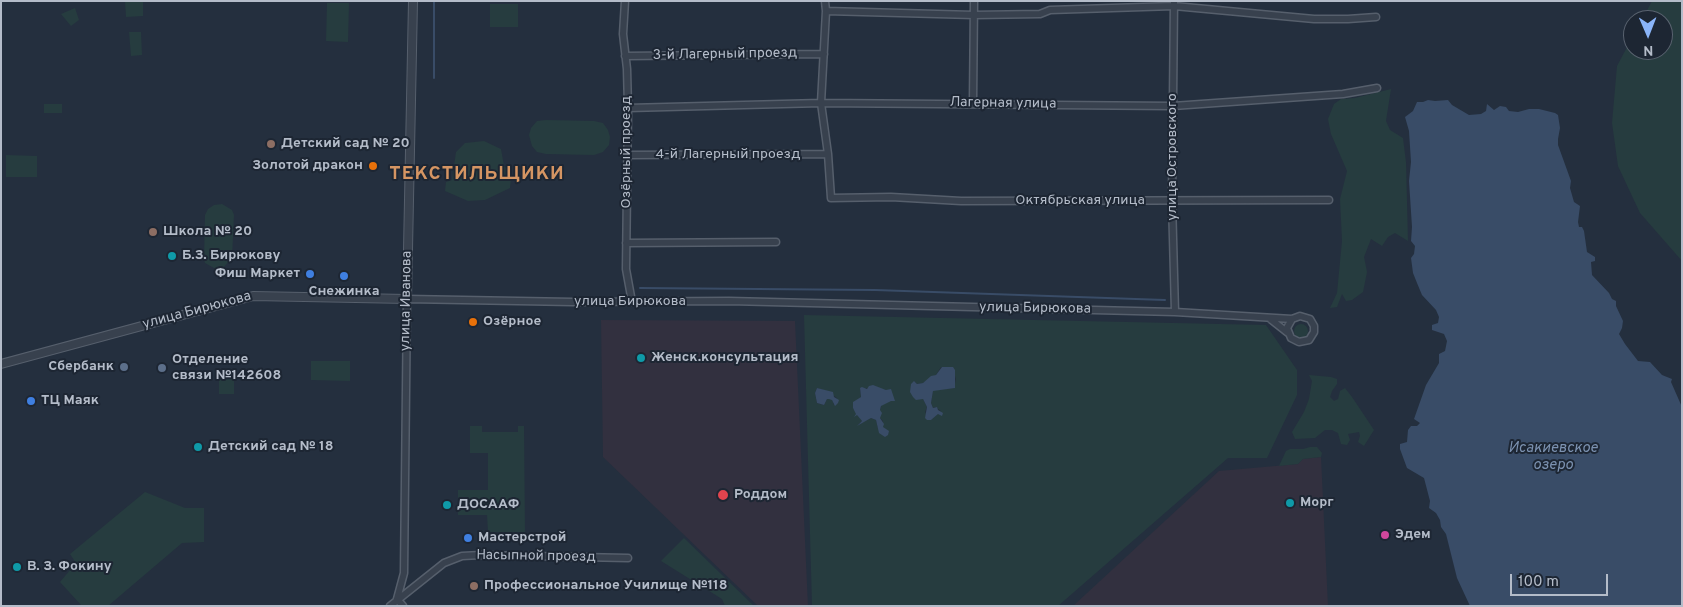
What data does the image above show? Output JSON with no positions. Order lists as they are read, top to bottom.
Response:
{
  "streets": {
    "street": [
      "3-й Лагерный проезд",
      "Лагерная улица",
      "Озёрный проезд",
      "4-й Лагерный проезд",
      "улица Островского",
      "Октябрьская улица",
      "улица Иванова",
      "улица Бирюкова",
      "Насыпной проезд"
    ]
  },
  "crossings": [
    ["3-й Лагерный проезд", "Озёрный проезд"],
    ["Лагерная улица", "Озёрный проезд"],
    ["Лагерная улица", "улица Островского"],
    ["Озёрный проезд", "4-й Лагерный проезд"],
    ["Озёрный проезд", "улица Бирюкова"],
    ["4-й Лагерный проезд", "Октябрьская улица"],
    ["улица Островского", "Октябрьская улица"],
    ["улица Островского", "улица Бирюкова"],
    ["улица Иванова", "улица Бирюкова"],
    ["улица Иванова", "Насыпной проезд"]
  ],
  "districts": ["ТЕКСТИЛЬЩИКИ"],
  "water": ["Исакиевское озеро"],
  "places": [
    "Детский сад № 20",
    "Золотой дракон",
    "Школа № 20",
    "Б.З. Бирюкову",
    "Фиш Маркет",
    "Снежинка",
    "Озёрное",
    "Женск.консультация",
    "Сбербанк",
    "Отделение связи №142608",
    "ТЦ Маяк",
    "Детский сад № 18",
    "Роддом",
    "Морг",
    "ДОСААФ",
    "Эдем",
    "Мастерстрой",
    "В. З. Фокину",
    "Профессиональное Училище №118"
  ],
  "scale_bar": "100 m",
  "north": "bottom"
}
